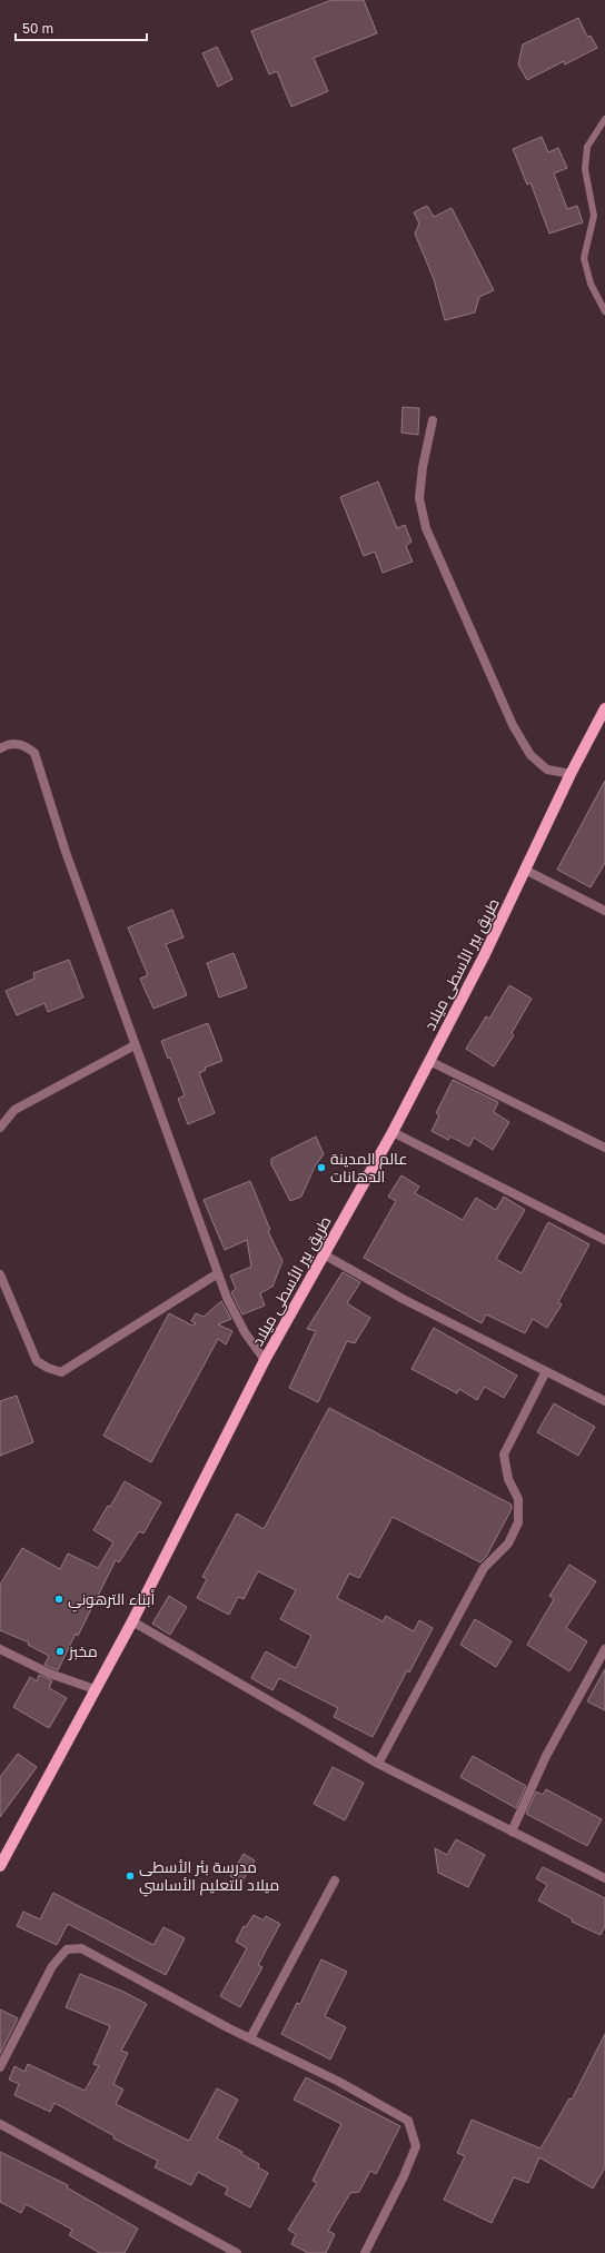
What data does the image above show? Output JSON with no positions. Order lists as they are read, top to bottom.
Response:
{
  "streets": {
    "main road": ["طريق بير الأسطى ميلاد"]
  },
  "places": [
    "عالم المدينة الدهانات",
    "أبناء الترهوني",
    "مخبز",
    "مدرسة بئر الأسطى ميلاد للتعليم الأساسي"
  ],
  "scale_bar": "50 m"
}
